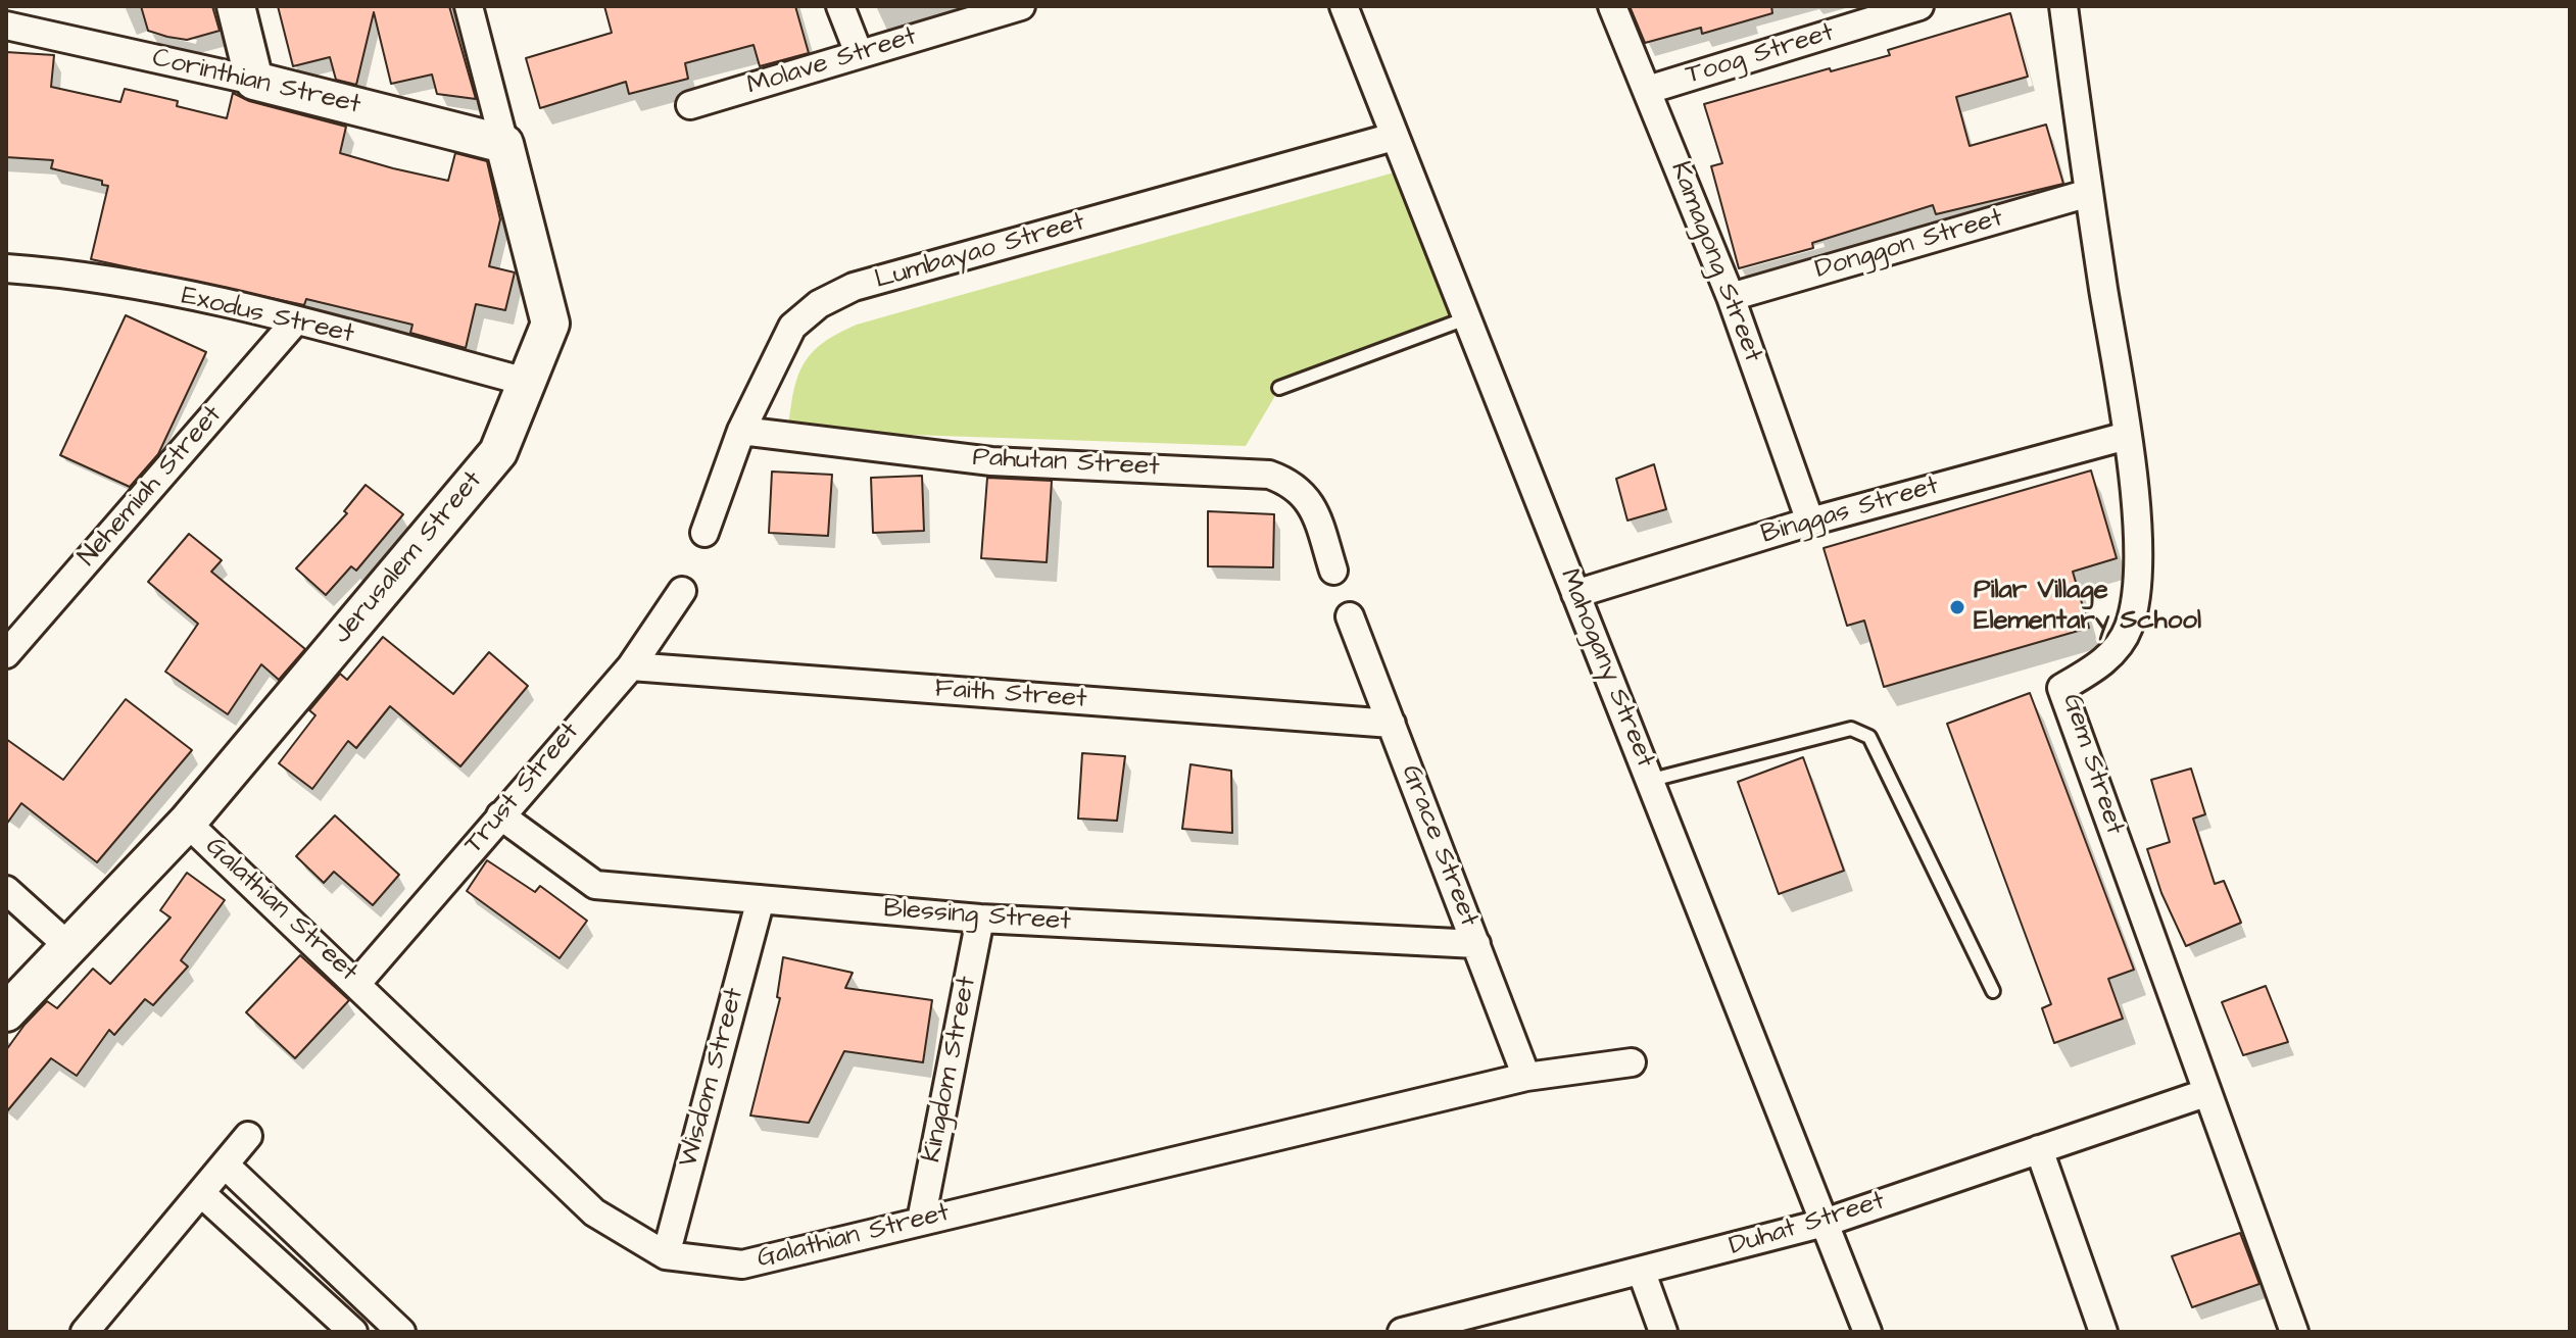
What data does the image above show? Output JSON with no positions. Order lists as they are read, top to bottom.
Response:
{
  "streets": {
    "street": [
      "Toog Street",
      "Molave Street",
      "Corinthian Street",
      "Donggon Street",
      "Lumbayao Street",
      "Kamagong Street",
      "Exodus Street",
      "Pahutan Street",
      "Nehemiah Street",
      "Binggas Street",
      "Jerusalem Street",
      "Mahogany Street",
      "Faith Street",
      "Gem Street",
      "Trust Street",
      "Grace Street",
      "Galathian Street",
      "Blessing Street",
      "Kingdom Street",
      "Wisdom Street",
      "Duhat Street"
    ]
  },
  "crossings": [
    ["Toog Street", "Kamagong Street"],
    ["Corinthian Street", "Jerusalem Street"],
    ["Donggon Street", "Kamagong Street"],
    ["Donggon Street", "Gem Street"],
    ["Lumbayao Street", "Pahutan Street"],
    ["Lumbayao Street", "Mahogany Street"],
    ["Kamagong Street", "Binggas Street"],
    ["Exodus Street", "Nehemiah Street"],
    ["Exodus Street", "Jerusalem Street"],
    ["Binggas Street", "Mahogany Street"],
    ["Binggas Street", "Gem Street"],
    ["Jerusalem Street", "Galathian Street"],
    ["Mahogany Street", "Duhat Street"],
    ["Faith Street", "Trust Street"],
    ["Faith Street", "Grace Street"],
    ["Gem Street", "Duhat Street"],
    ["Trust Street", "Galathian Street"],
    ["Trust Street", "Blessing Street"],
    ["Grace Street", "Galathian Street"],
    ["Grace Street", "Blessing Street"],
    ["Galathian Street", "Kingdom Street"],
    ["Galathian Street", "Wisdom Street"],
    ["Blessing Street", "Kingdom Street"],
    ["Blessing Street", "Wisdom Street"]
  ],
  "places": ["Pilar Village Elementary School"]
}
